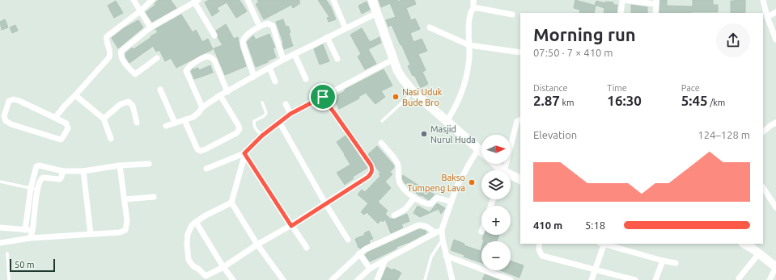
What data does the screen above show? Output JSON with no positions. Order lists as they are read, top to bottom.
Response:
{
  "places": ["Nasi Uduk Bude Bro", "Masjid Nurul Huda", "Bakso Tumpeng Lava"],
  "scale_bar": "50 m",
  "north": "right",
  "page": {
    "heading": ["Morning run", "07:50 · 7 × 410 m"],
    "stats": [
      ["Distance", "2.87 km"],
      ["Time", "16:30"],
      ["Pace", "5:45 /km"]
    ],
    "chart": ["Elevation", "124–128 m"],
    "map_buttons": ["+", "−"],
    "list": [
      {
        "name": "410 m",
        "note": "5:18"
      }
    ],
    "scale": "50 m"
  }
}
